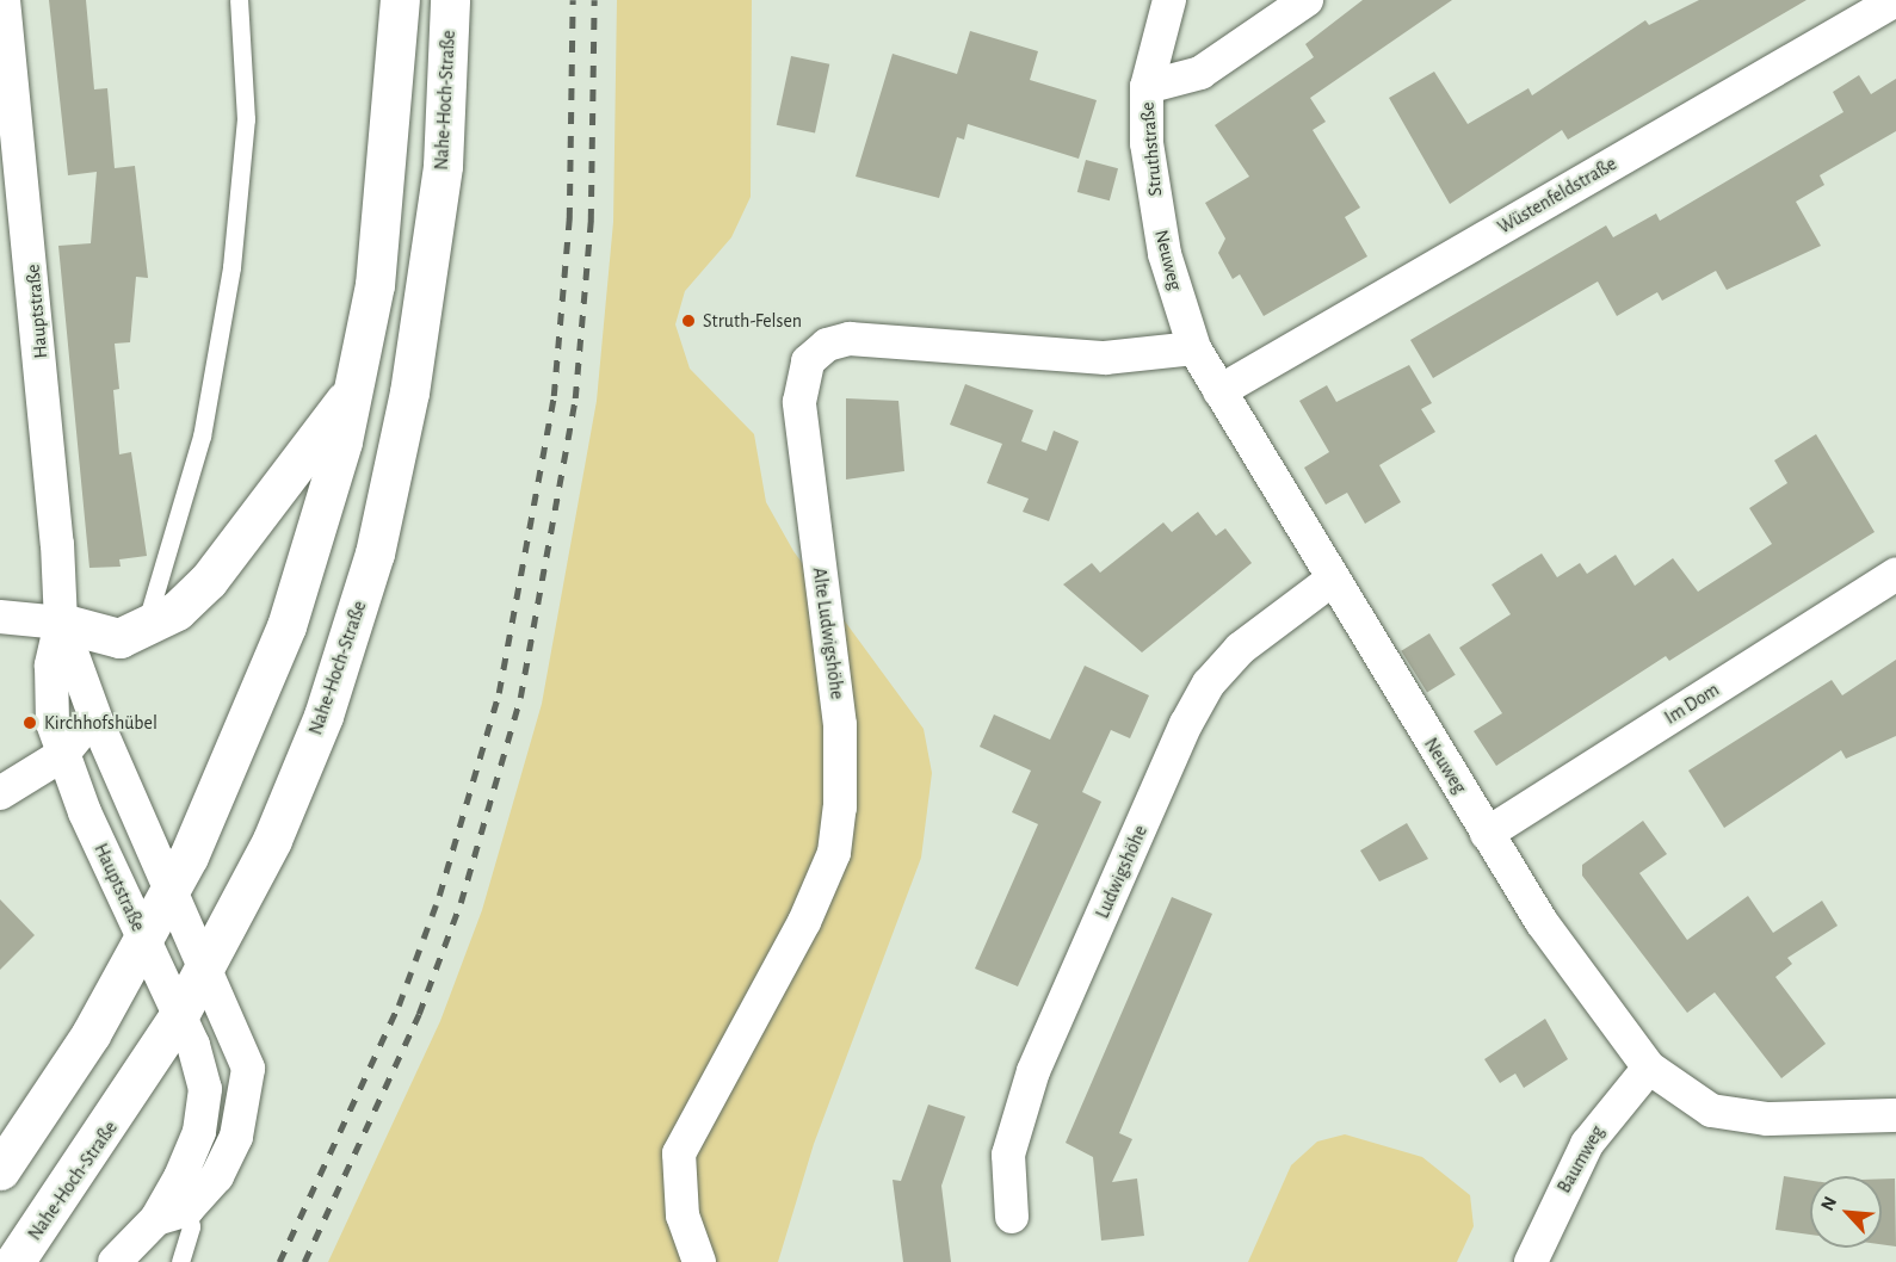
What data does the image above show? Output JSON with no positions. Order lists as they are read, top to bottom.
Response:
{
  "streets": {
    "main road": ["Nahe-Hoch-Straße"],
    "street": [
      "Struthstraße",
      "Wüstenfeldstraße",
      "Neuweg",
      "Hauptstraße",
      "Alte Ludwigshöhe",
      "Im Dom",
      "Ludwigshöhe",
      "Baumweg"
    ]
  },
  "crossings": [
    ["Nahe-Hoch-Straße", "Hauptstraße"],
    ["Struthstraße", "Neuweg"],
    ["Wüstenfeldstraße", "Neuweg"],
    ["Neuweg", "Alte Ludwigshöhe"],
    ["Neuweg", "Im Dom"],
    ["Neuweg", "Ludwigshöhe"],
    ["Neuweg", "Baumweg"]
  ],
  "places": ["Struth-Felsen", "Kirchhofshübel"],
  "north": "top left"
}
